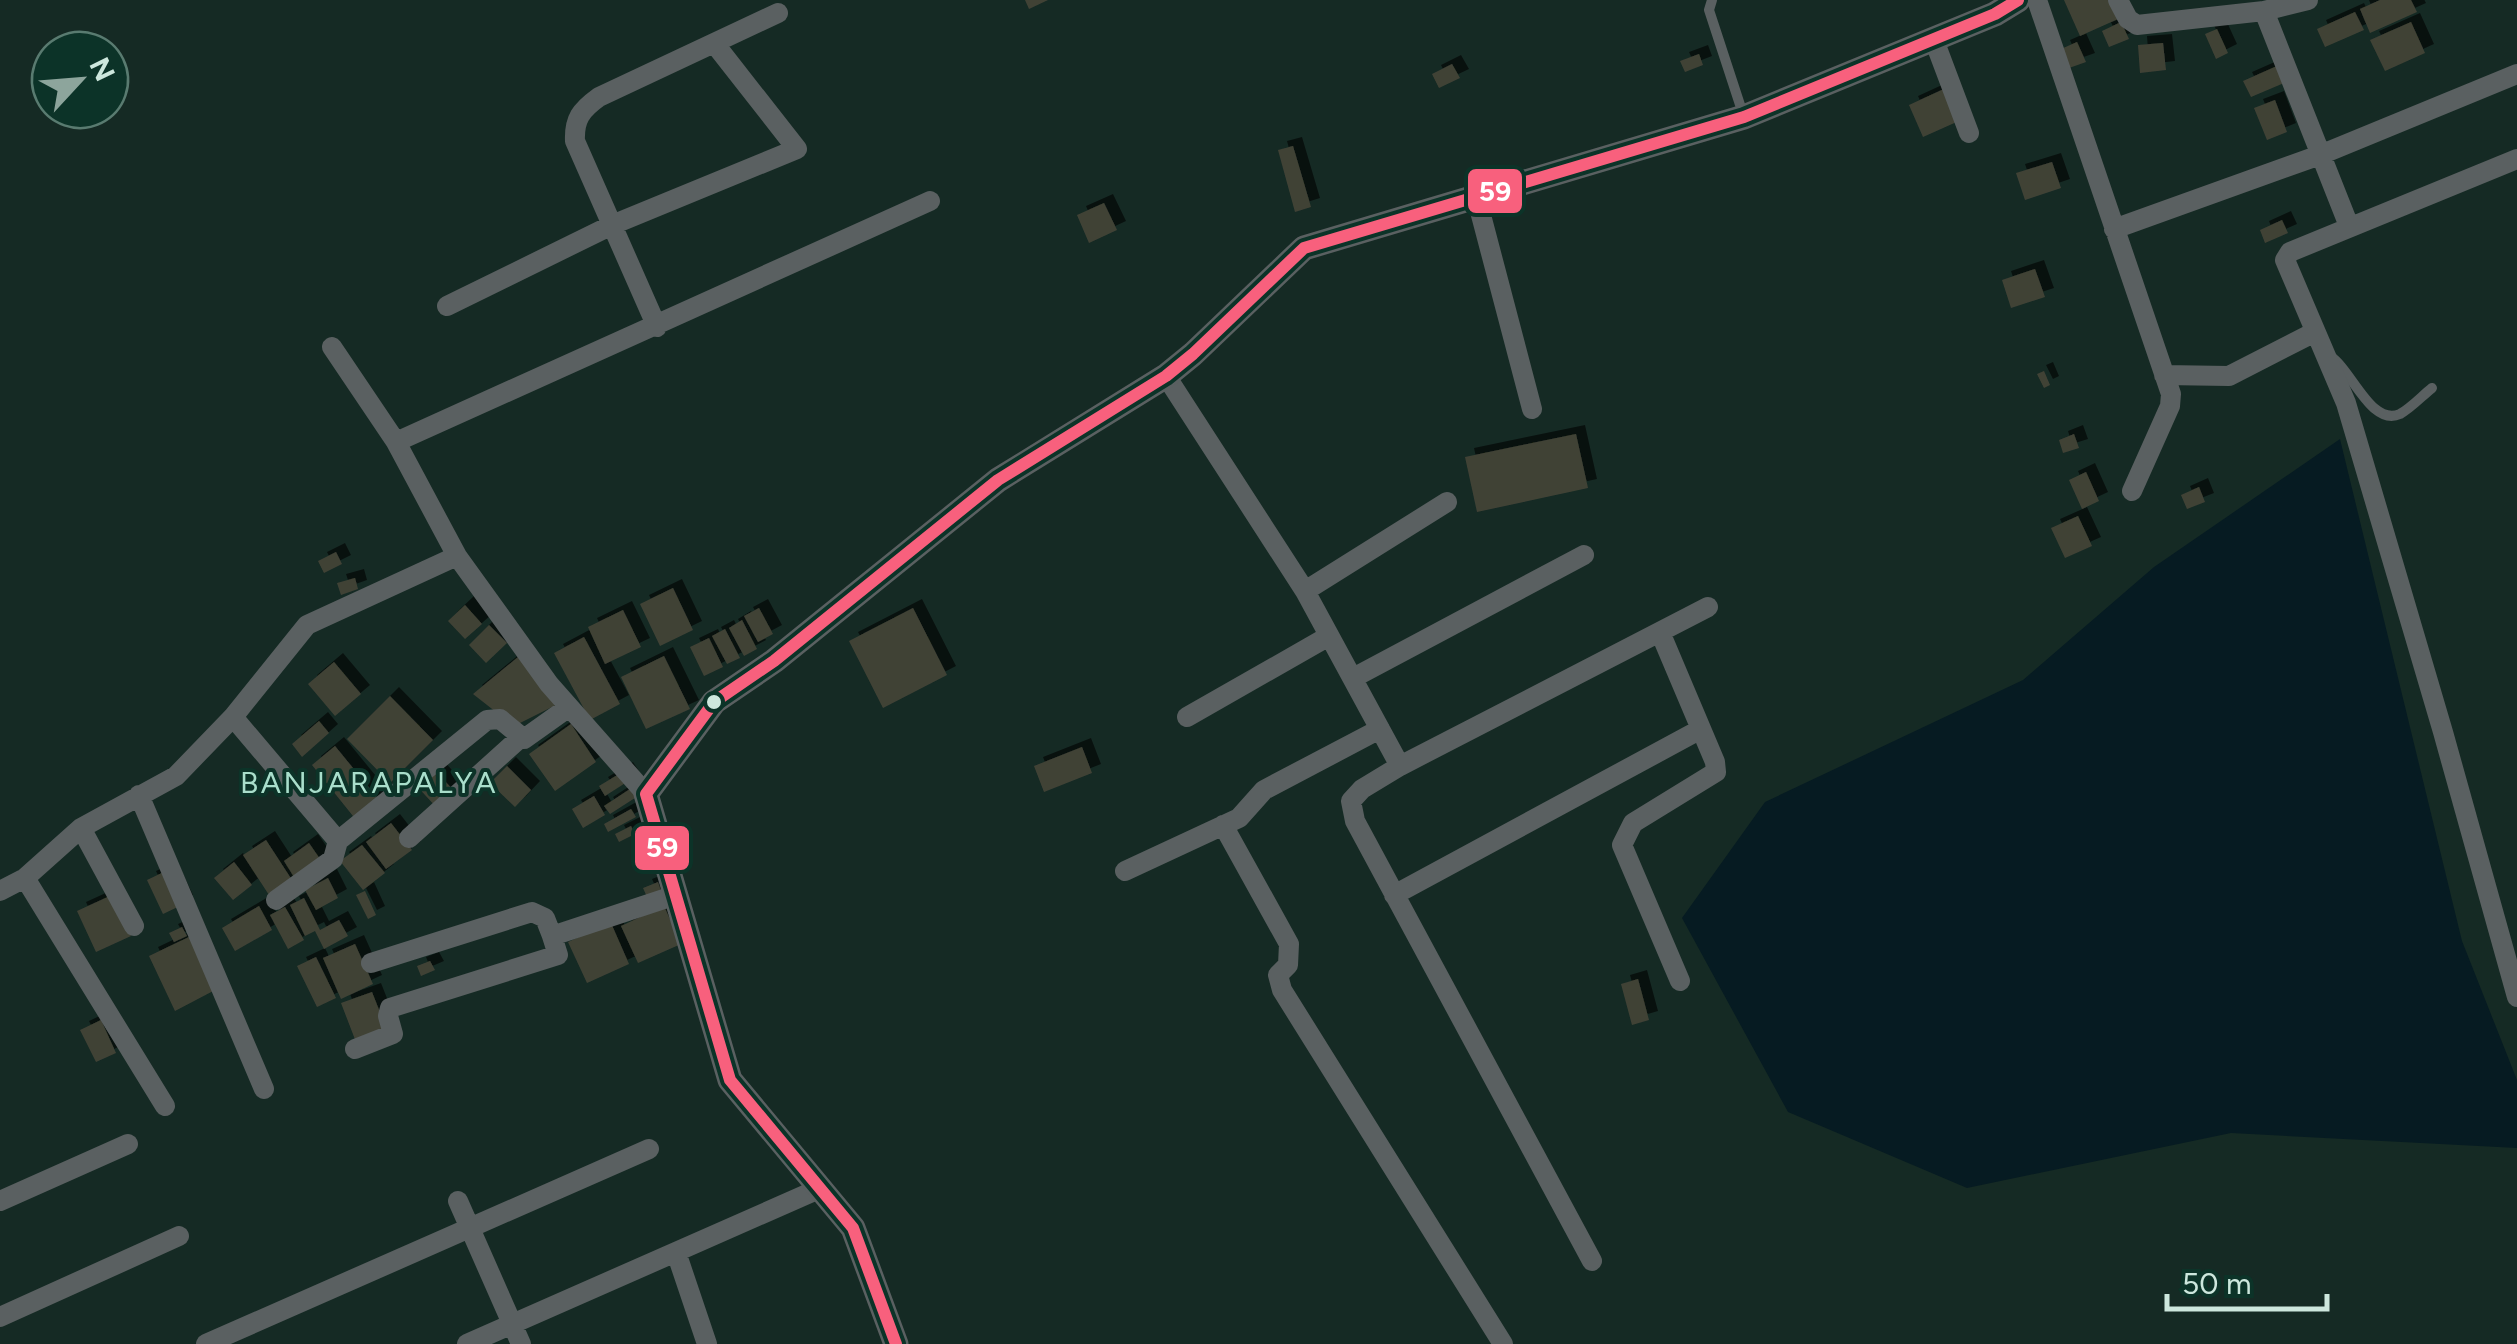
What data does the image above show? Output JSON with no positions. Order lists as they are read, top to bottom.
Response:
{
  "districts": ["BANJARAPALYA"],
  "lines": ["transit line 59"],
  "scale_bar": "50 m",
  "north": "top right"
}
